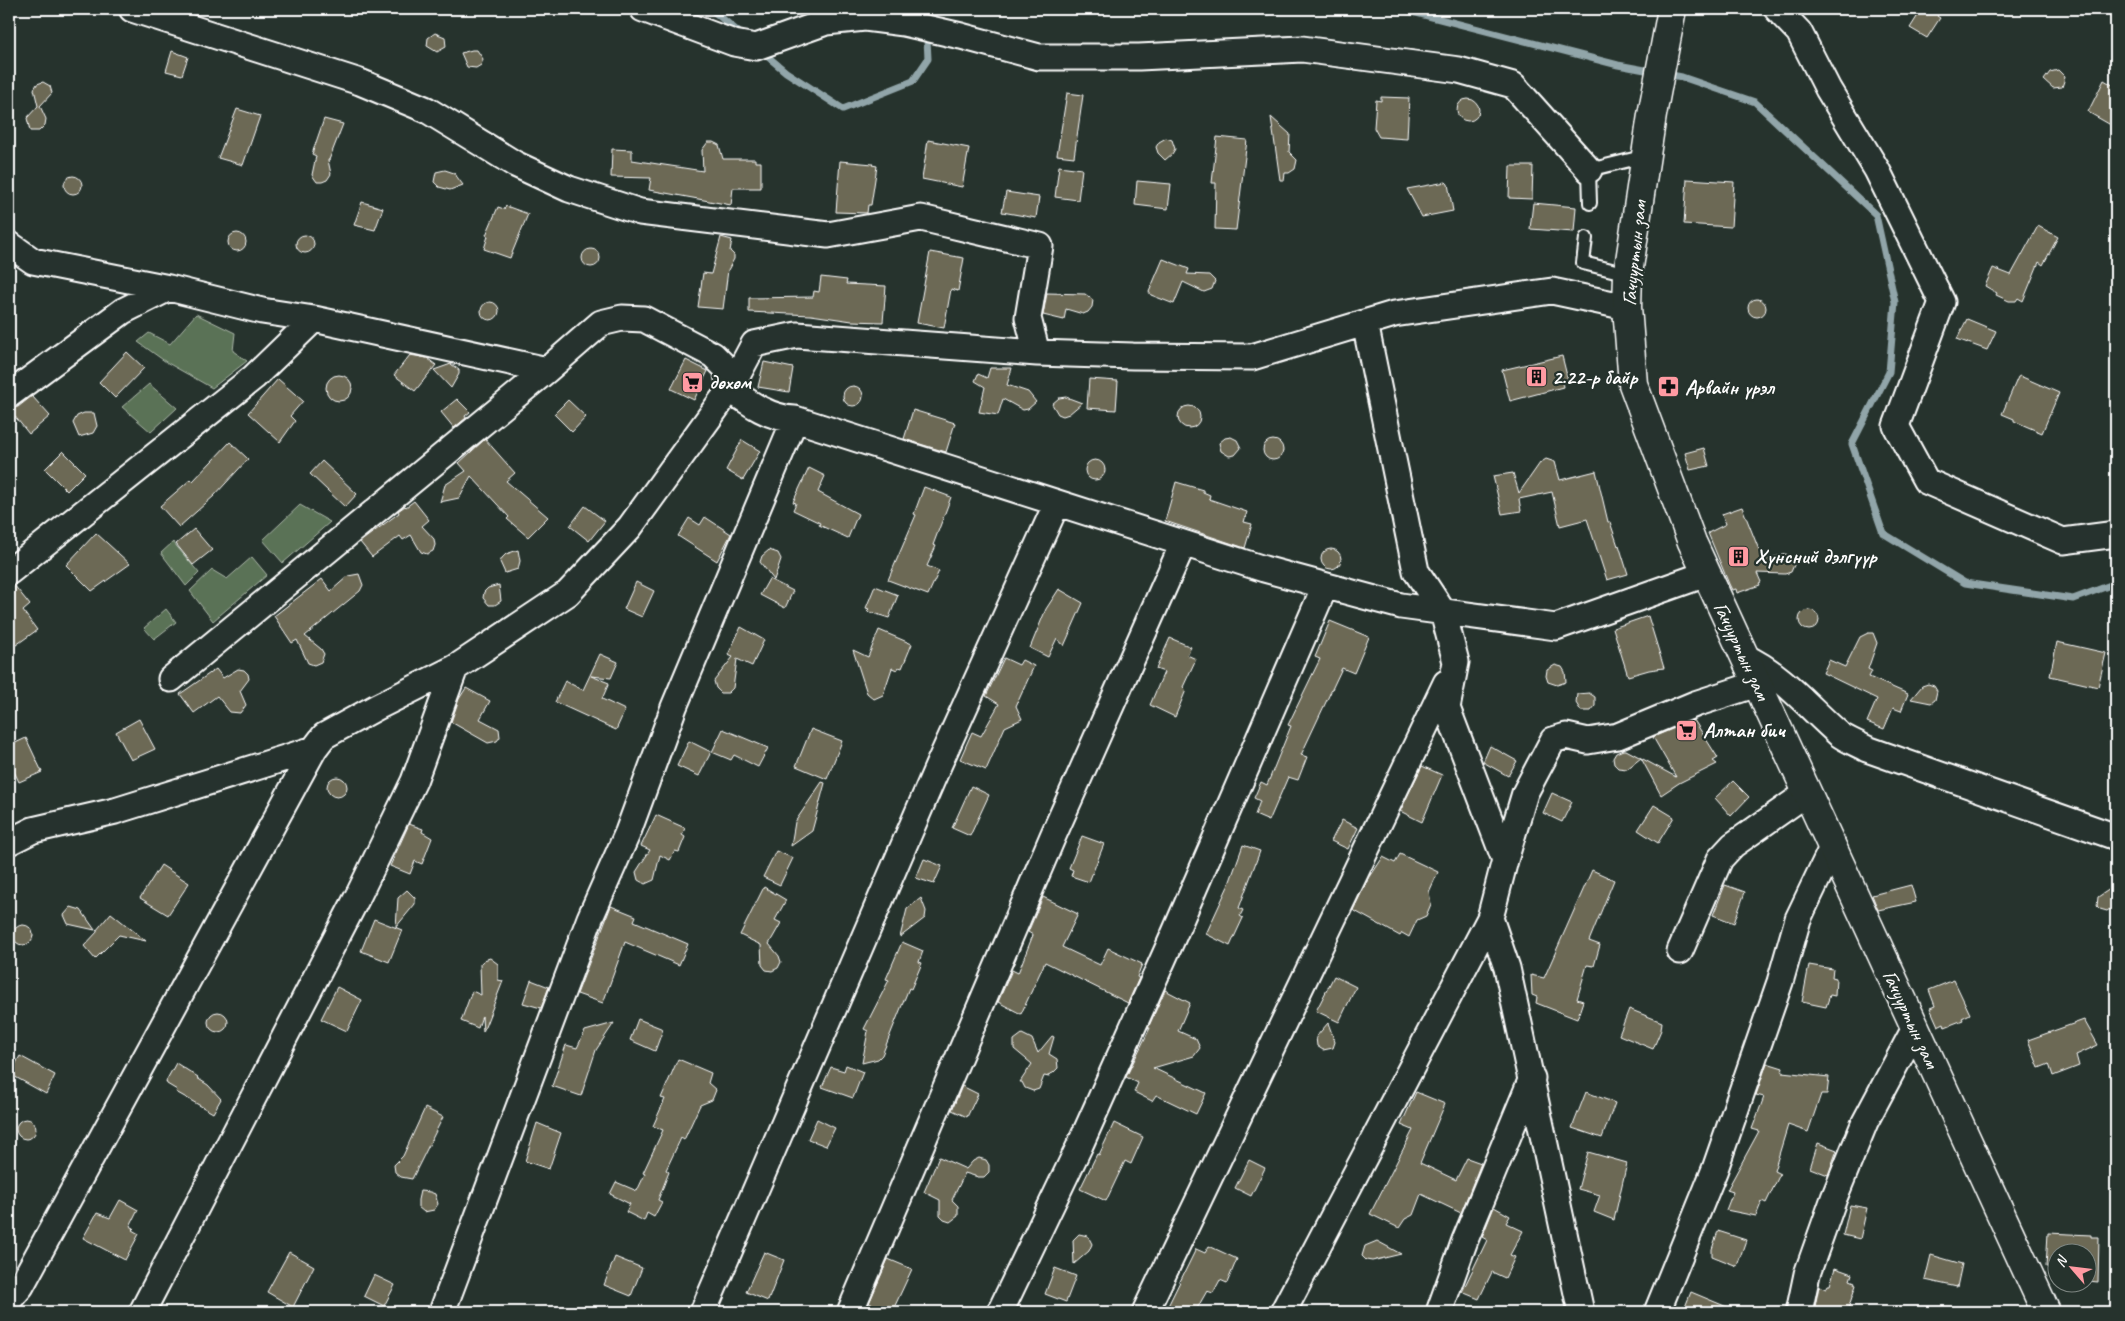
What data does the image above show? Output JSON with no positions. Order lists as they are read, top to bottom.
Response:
{
  "streets": {
    "main road": ["Гачууртын зам"]
  },
  "places": {
    "building": ["2.22-р байр", "Хүнсний дэлгүүр"],
    "supermarket": ["дөхөм", "Алтан бич"],
    "pharmacy": ["Арвайн үрэл"]
  },
  "north": "top left"
}
